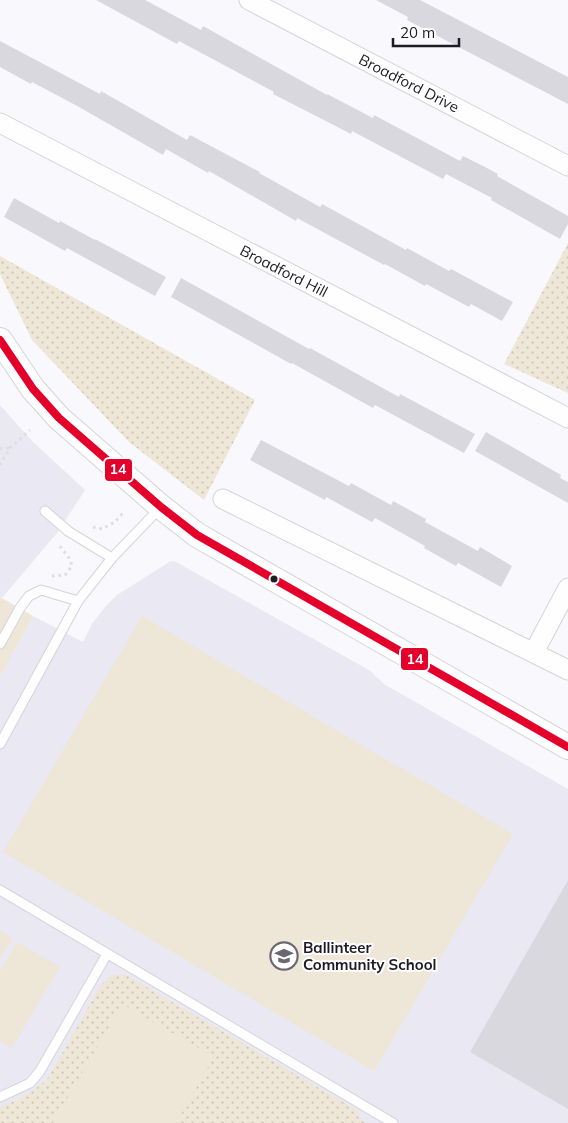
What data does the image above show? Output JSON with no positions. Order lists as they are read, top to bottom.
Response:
{
  "streets": {
    "street": ["Broadford Drive", "Broadford Hill"]
  },
  "places": {
    "school or university": ["Ballinteer Community School"]
  },
  "lines": ["transit line 14"],
  "scale_bar": "20 m"
}
